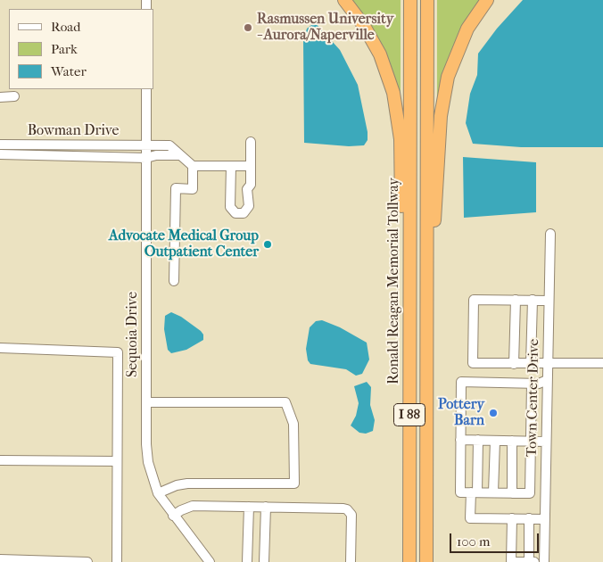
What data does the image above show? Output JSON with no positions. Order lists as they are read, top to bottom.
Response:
{
  "streets": {
    "highway": ["Ronald Reagan Memorial Tollway", "I 88"],
    "street": ["Bowman Drive", "Sequoia Drive", "Town Center Drive"]
  },
  "crossings": [
    ["Bowman Drive", "Sequoia Drive"]
  ],
  "places": ["Rasmussen University - Aurora/Naperville", "Advocate Medical Group Outpatient Center", "Pottery Barn"],
  "legend": ["Road", "Park", "Water"],
  "scale_bar": "100 m"
}
